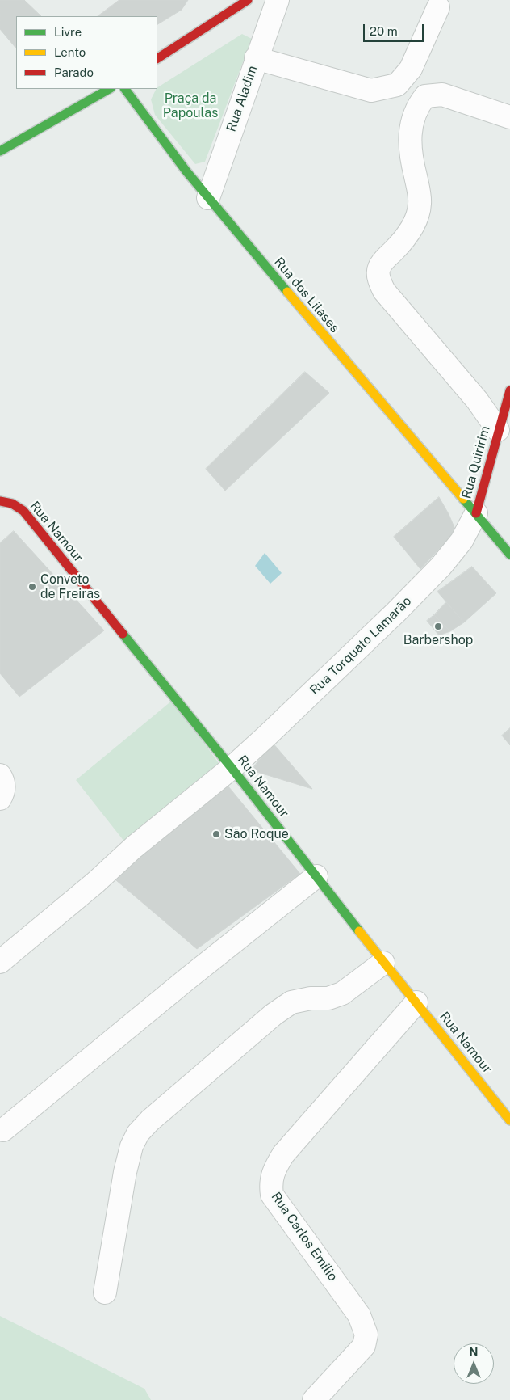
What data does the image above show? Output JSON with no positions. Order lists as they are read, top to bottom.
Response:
{
  "streets": {
    "street": [
      "Rua Aladim",
      "Rua dos Lilases",
      "Rua Quiririm",
      "Rua Namour",
      "Rua Torquato Lamarão",
      "Rua Carlos Emílio"
    ]
  },
  "crossings": [
    ["Rua Aladim", "Rua dos Lilases"],
    ["Rua dos Lilases", "Rua Quiririm"],
    ["Rua dos Lilases", "Rua Torquato Lamarão"],
    ["Rua Quiririm", "Rua Torquato Lamarão"],
    ["Rua Namour", "Rua Torquato Lamarão"],
    ["Rua Namour", "Rua Carlos Emílio"]
  ],
  "parks": ["Praça da Papoulas"],
  "places": ["Conveto de Freiras", "Barbershop", "São Roque"],
  "legend": ["Livre", "Lento", "Parado"],
  "scale_bar": "20 m",
  "north": "top"
}
